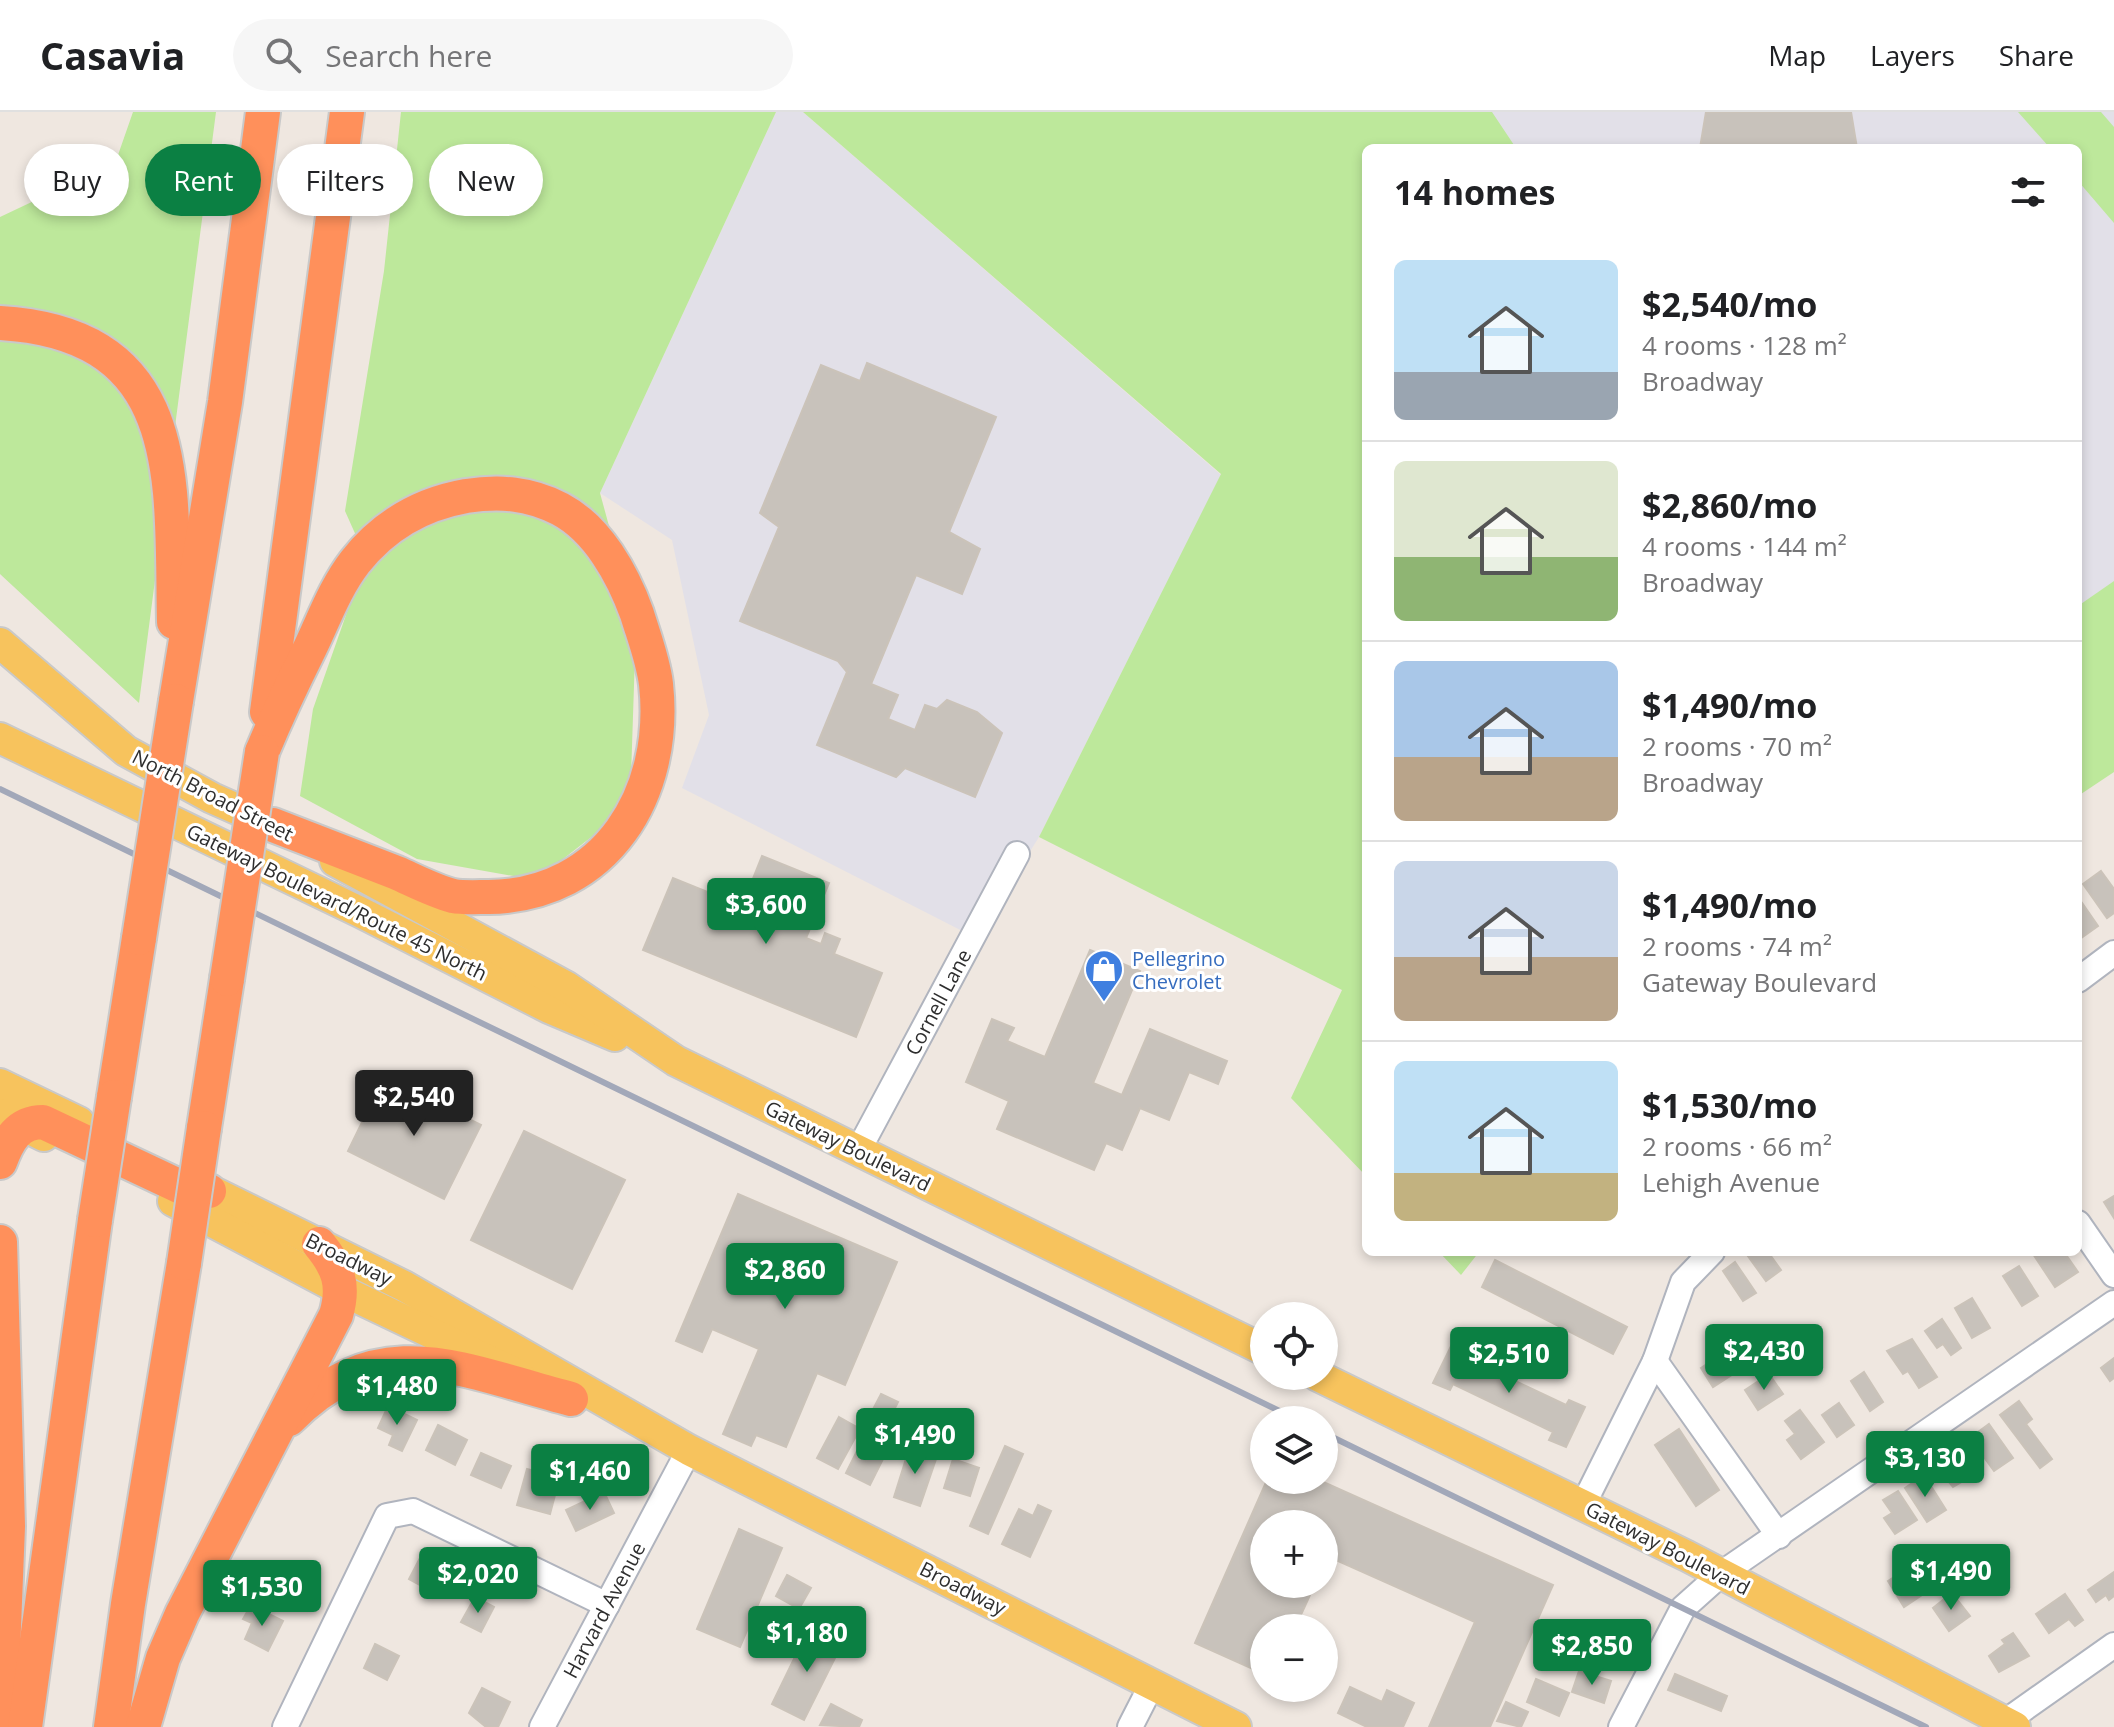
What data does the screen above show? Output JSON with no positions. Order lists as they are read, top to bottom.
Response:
{
  "streets": {
    "main road": [
      "North Broad Street",
      "Gateway Boulevard/Route 45 North",
      "Gateway Boulevard",
      "Broadway"
    ],
    "street": ["Cornell Lane", "Harvard Avenue"]
  },
  "crossings": [
    ["North Broad Street", "Gateway Boulevard"],
    ["Gateway Boulevard/Route 45 North", "Gateway Boulevard"],
    ["Cornell Lane", "Gateway Boulevard"],
    ["Broadway", "Harvard Avenue"]
  ],
  "places": {
    "shop": ["Pellegrino Chevrolet"]
  },
  "page": {
    "header": "Casavia",
    "search": "Search here",
    "nav": ["Map", "Layers", "Share"],
    "chip": [
      "Buy",
      "Rent",
      "Filters",
      "New"
    ],
    "heading": "14 homes",
    "list": [
      {
        "name": "$2,540/mo",
        "note": "4 rooms · 128 m² · Broadway"
      },
      {
        "name": "$2,860/mo",
        "note": "4 rooms · 144 m² · Broadway"
      },
      {
        "name": "$1,490/mo",
        "note": "2 rooms · 70 m² · Broadway"
      },
      {
        "name": "$1,490/mo",
        "note": "2 rooms · 74 m² · Gateway Boulevard"
      },
      {
        "name": "$1,530/mo",
        "note": "2 rooms · 66 m² · Lehigh Avenue"
      }
    ],
    "price": [
      "$3,600",
      "$2,540",
      "$2,860",
      "$2,430",
      "$2,510",
      "$1,480",
      "$1,490",
      "$3,130",
      "$1,460",
      "$1,490",
      "$2,020",
      "$1,530",
      "$1,180",
      "$2,850"
    ],
    "map_buttons": ["+", "−"]
  }
}
